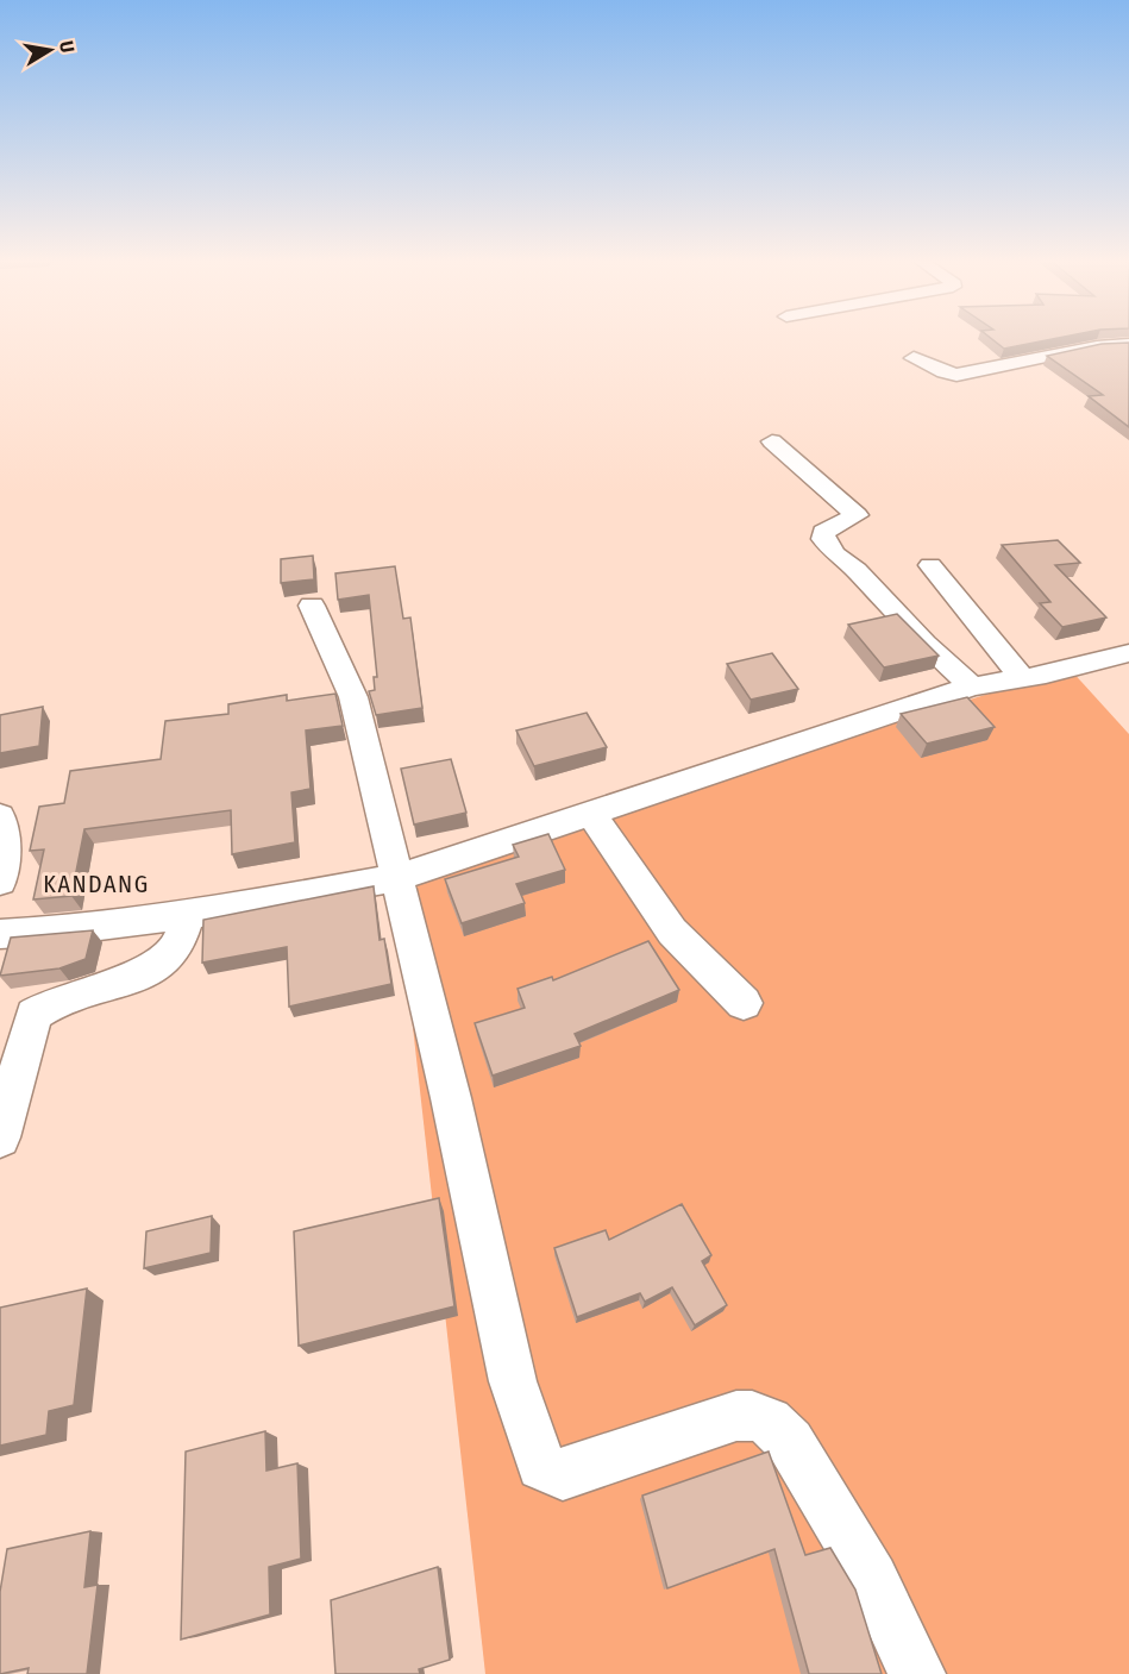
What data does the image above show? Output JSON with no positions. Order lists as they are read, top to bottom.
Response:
{
  "districts": ["KANDANG"],
  "north": "right"
}
